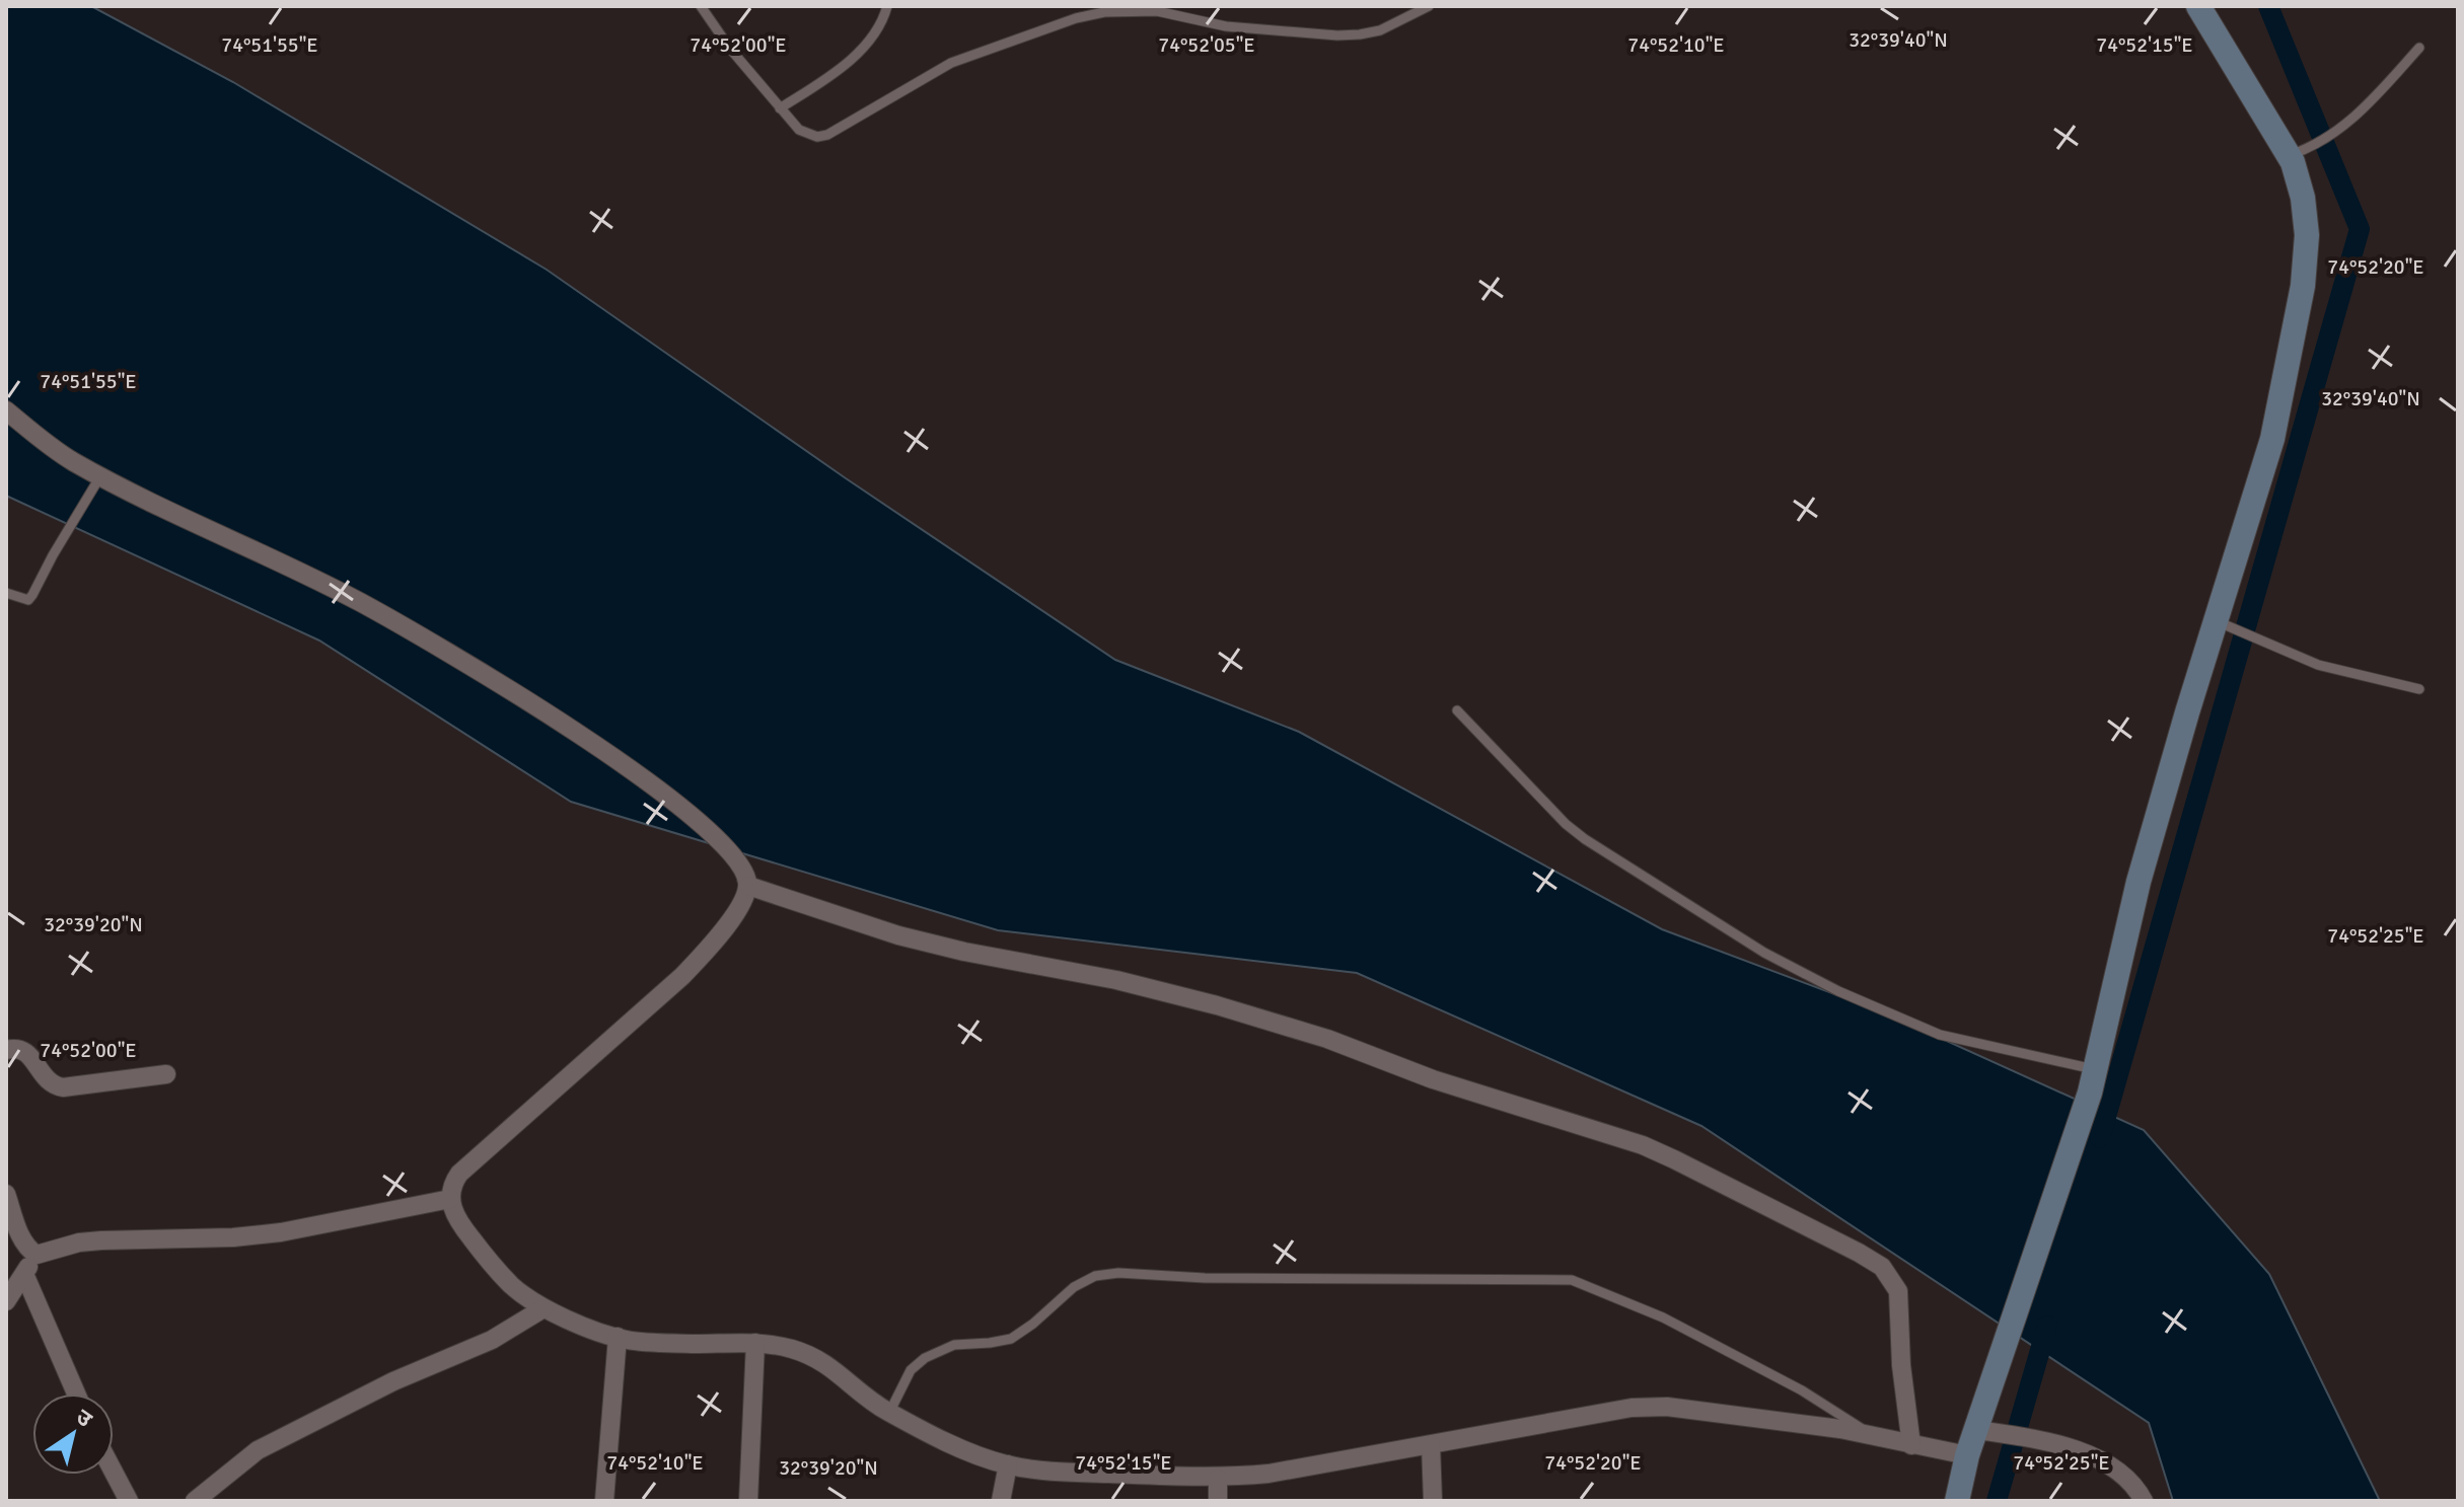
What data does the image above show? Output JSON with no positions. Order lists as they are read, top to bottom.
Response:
{
  "north": "top right",
  "coordinates": [
    "32°39'40\"N",
    "74°51'55\"E",
    "74°52'00\"E",
    "74°52'05\"E",
    "74°52'10\"E",
    "74°52'15\"E",
    "74°52'20\"E",
    "32°39'20\"N",
    "74°52'25\"E"
  ]
}
